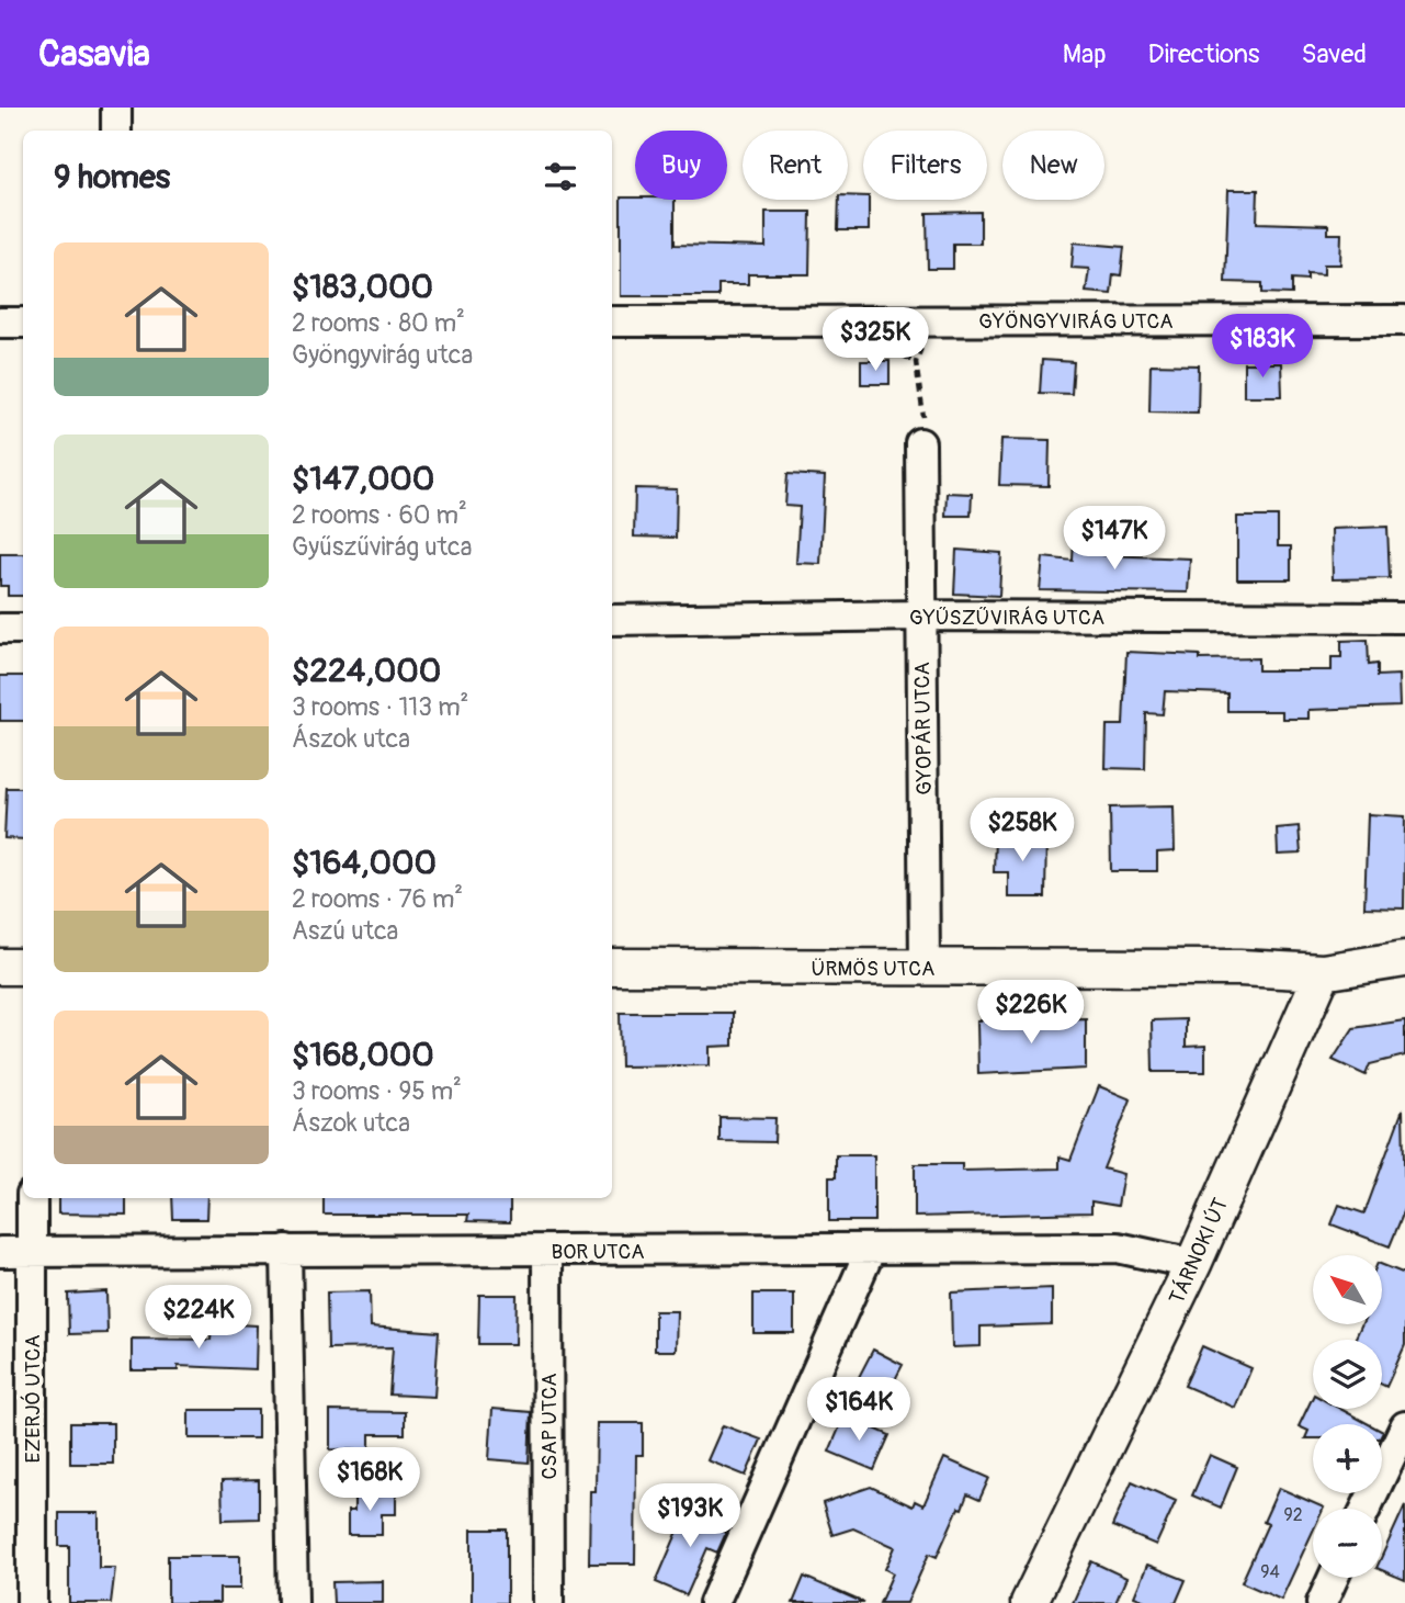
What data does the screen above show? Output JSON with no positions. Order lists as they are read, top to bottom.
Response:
{
  "streets": {
    "street": [
      "GYÖNGYVIRÁG UTCA",
      "GYŰSZŰVIRÁG UTCA",
      "GYOPÁR UTCA",
      "ÜRMÖS UTCA",
      "BOR UTCA",
      "TÁRNOKI ÚT",
      "EZERJÓ UTCA",
      "CSAP UTCA"
    ]
  },
  "crossings": [
    ["GYŰSZŰVIRÁG UTCA", "GYOPÁR UTCA"],
    ["GYOPÁR UTCA", "ÜRMÖS UTCA"],
    ["ÜRMÖS UTCA", "TÁRNOKI ÚT"],
    ["BOR UTCA", "TÁRNOKI ÚT"],
    ["BOR UTCA", "EZERJÓ UTCA"],
    ["BOR UTCA", "CSAP UTCA"]
  ],
  "house_numbers": ["92", "94"],
  "north": "top left",
  "page": {
    "header": "Casavia",
    "nav": ["Map", "Directions", "Saved"],
    "chip": [
      "Buy",
      "Rent",
      "Filters",
      "New"
    ],
    "heading": "9 homes",
    "list": [
      {
        "name": "$183,000",
        "note": "2 rooms · 80 m² · Gyöngyvirág utca"
      },
      {
        "name": "$147,000",
        "note": "2 rooms · 60 m² · Gyűszűvirág utca"
      },
      {
        "name": "$224,000",
        "note": "3 rooms · 113 m² · Ászok utca"
      },
      {
        "name": "$164,000",
        "note": "2 rooms · 76 m² · Aszú utca"
      },
      {
        "name": "$168,000",
        "note": "3 rooms · 95 m² · Ászok utca"
      }
    ],
    "price": [
      "$325K",
      "$183K",
      "$147K",
      "$258K",
      "$226K",
      "$224K",
      "$164K",
      "$168K",
      "$193K"
    ],
    "map_buttons": ["+", "−"]
  }
}
